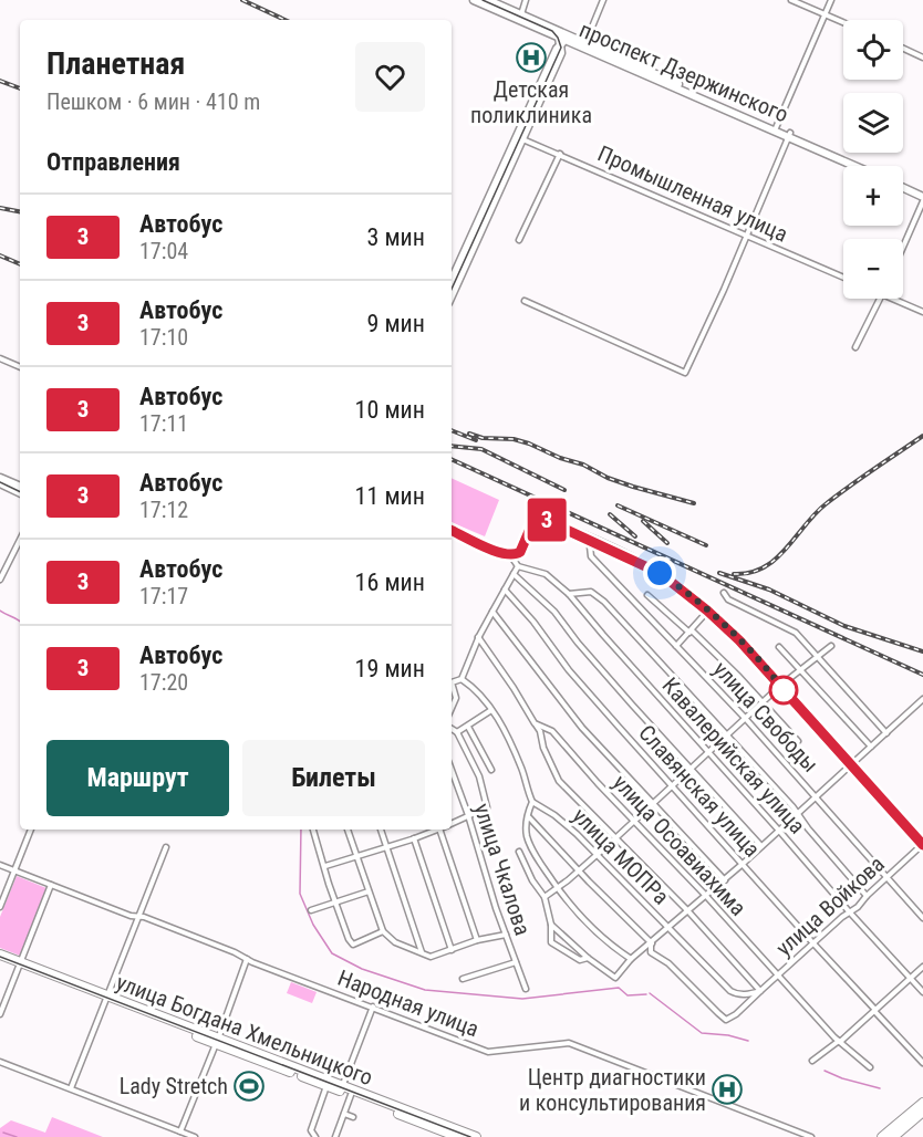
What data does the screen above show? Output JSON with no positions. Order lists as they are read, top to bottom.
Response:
{
  "streets": {
    "highway": ["улица Богдана Хмельницкого"],
    "main road": ["проспект Дзержинского"],
    "street": [
      "Промышленная улица",
      "улица Свободы",
      "Кавалерийская улица",
      "Славянская улица",
      "улица Осоавиахима",
      "улица МОПРа",
      "улица Чкалова",
      "улица Войкова",
      "Народная улица"
    ]
  },
  "crossings": [
    ["улица Свободы", "улица Войкова"],
    ["Кавалерийская улица", "улица Войкова"],
    ["Славянская улица", "улица Войкова"],
    ["улица Осоавиахима", "улица Войкова"],
    ["улица МОПРа", "улица Войкова"]
  ],
  "places": {
    "hospital": ["Детская поликлиника", "Центр диагностики и консультирования"],
    "sports": ["Lady Stretch"]
  },
  "lines": ["bus line 3"],
  "page": {
    "on_map": "3",
    "map_buttons": ["+", "−"],
    "heading": [
      ["Планетная", "Пешком · 6 мин · 410 m"],
      "Отправления"
    ],
    "list": [
      {
        "mark": "3",
        "name": "Автобус",
        "note": "17:04",
        "value": "3 мин"
      },
      {
        "mark": "3",
        "name": "Автобус",
        "note": "17:10",
        "value": "9 мин"
      },
      {
        "mark": "3",
        "name": "Автобус",
        "note": "17:11",
        "value": "10 мин"
      },
      {
        "mark": "3",
        "name": "Автобус",
        "note": "17:12",
        "value": "11 мин"
      },
      {
        "mark": "3",
        "name": "Автобус",
        "note": "17:17",
        "value": "16 мин"
      },
      {
        "mark": "3",
        "name": "Автобус",
        "note": "17:20",
        "value": "19 мин"
      }
    ],
    "buttons": ["Маршрут", "Билеты"]
  }
}
